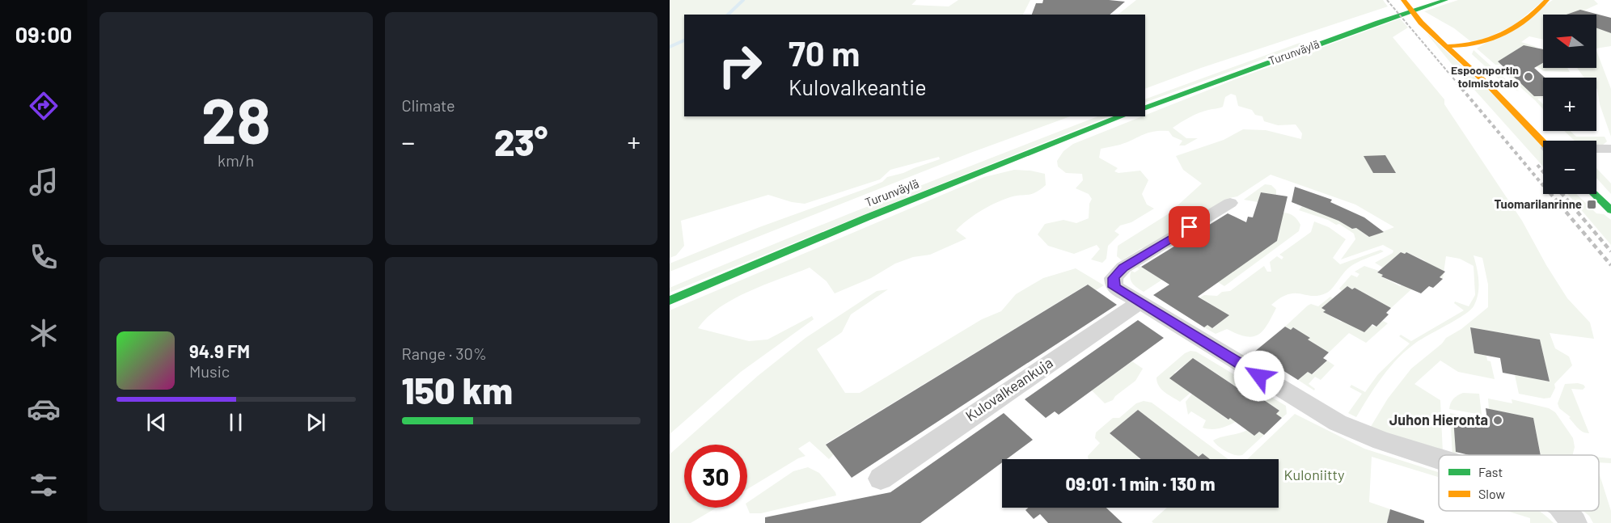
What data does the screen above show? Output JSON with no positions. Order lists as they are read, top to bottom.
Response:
{
  "streets": {
    "main road": ["Turunväylä"],
    "street": ["Kulovalkeankuja"]
  },
  "parks": ["Kuloniitty"],
  "places": {
    "other": ["Espoonportin toimistotalo", "Juhon Hieronta"],
    "transit": ["Tuomarilanrinne"]
  },
  "legend": ["Fast", "Slow"],
  "north": "left",
  "page": {
    "tabs": "09:00",
    "tile": [
      ["28", "km/h"],
      "Climate",
      ["Range · 30%", "150 km"]
    ],
    "map_buttons": ["+", "−"],
    "turn": ["70 m", "Kulovalkeantie"],
    "heat": ["−", "23°", "+"],
    "song": ["94.9 FM", "Music"],
    "limit": "30",
    "trip": "09:01 · 1 min · 130 m"
  }
}
